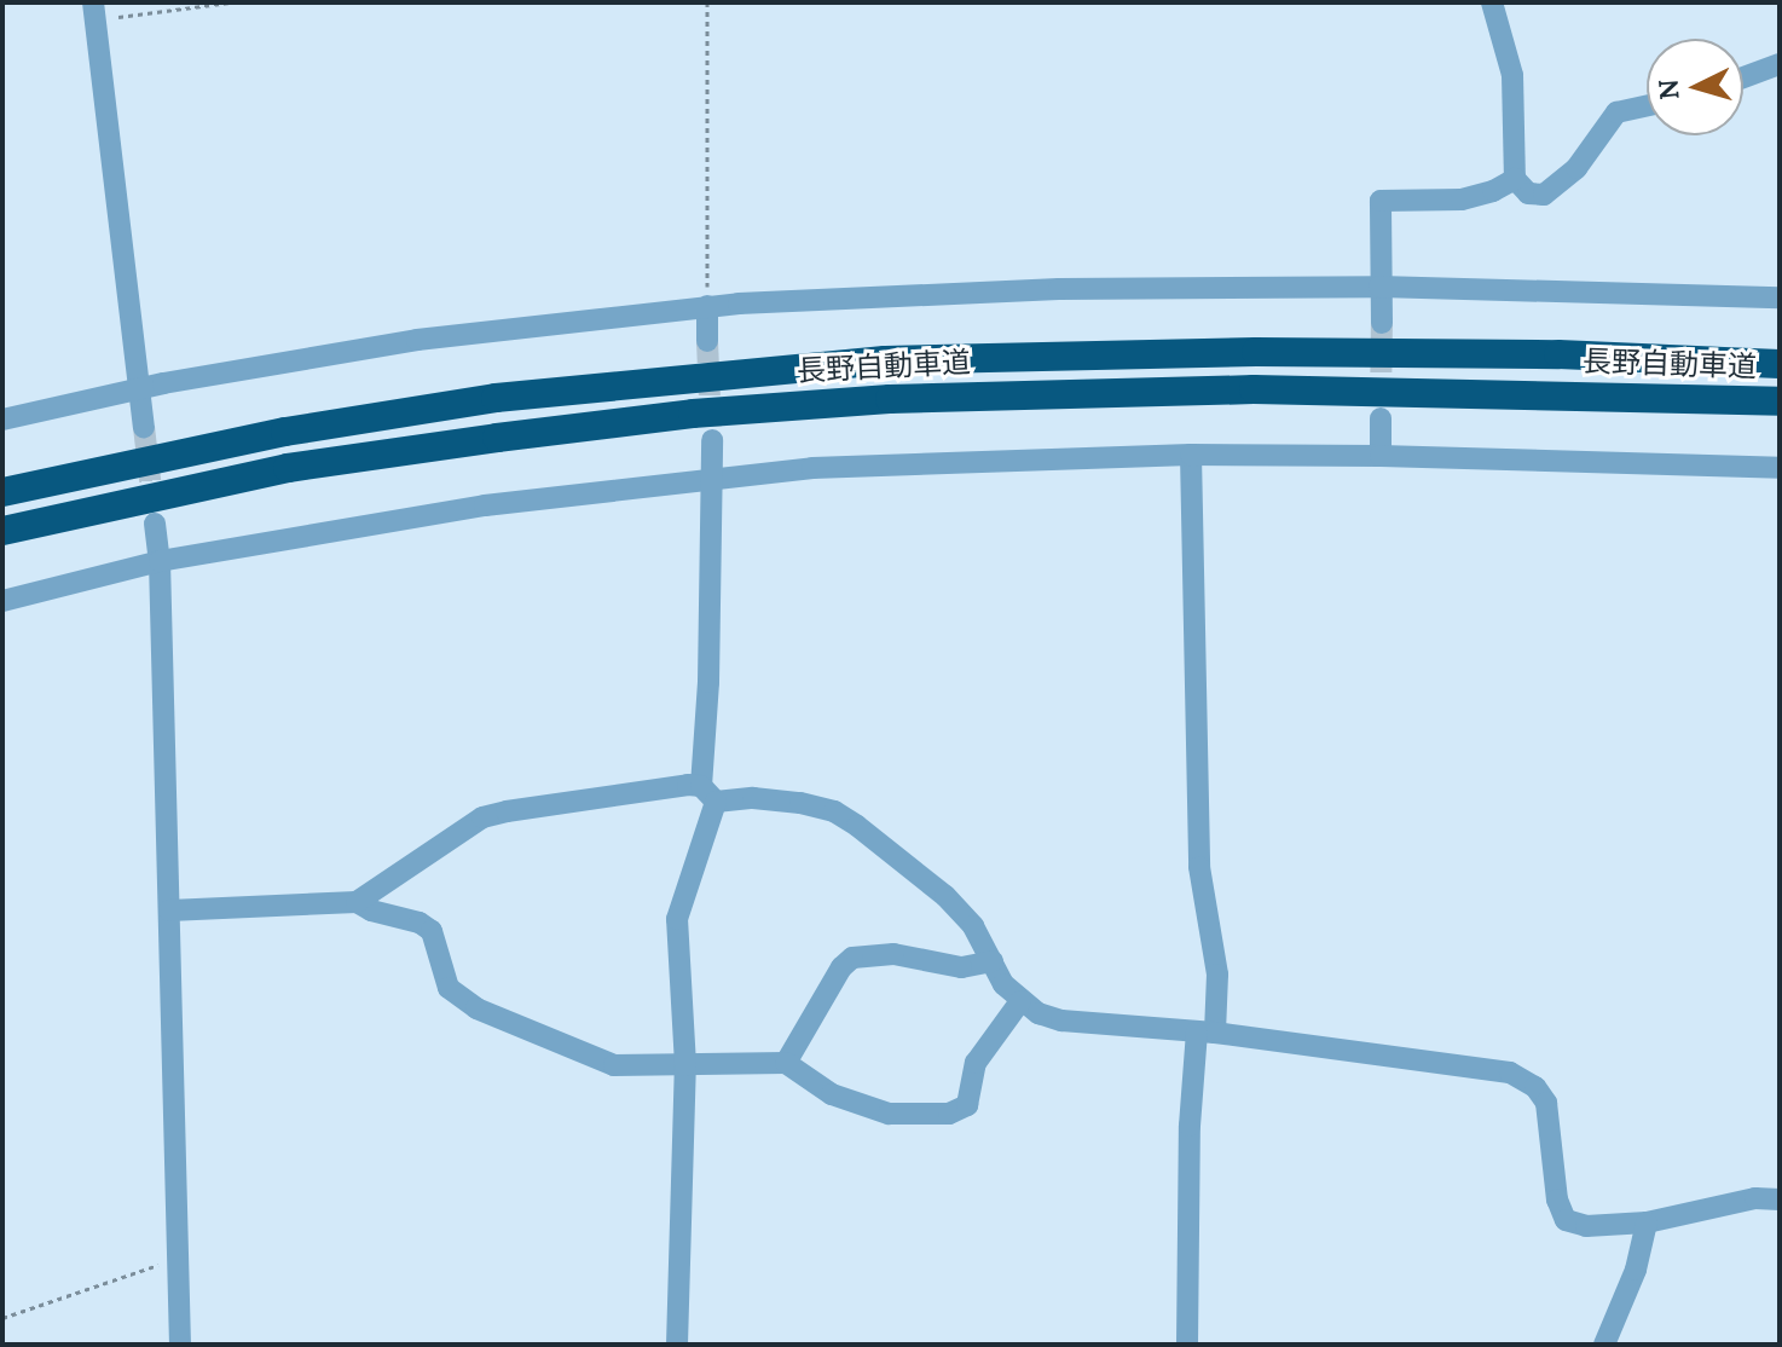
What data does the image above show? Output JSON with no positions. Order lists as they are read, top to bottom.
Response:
{
  "streets": {
    "highway": ["長野自動車道"]
  },
  "north": "left"
}
